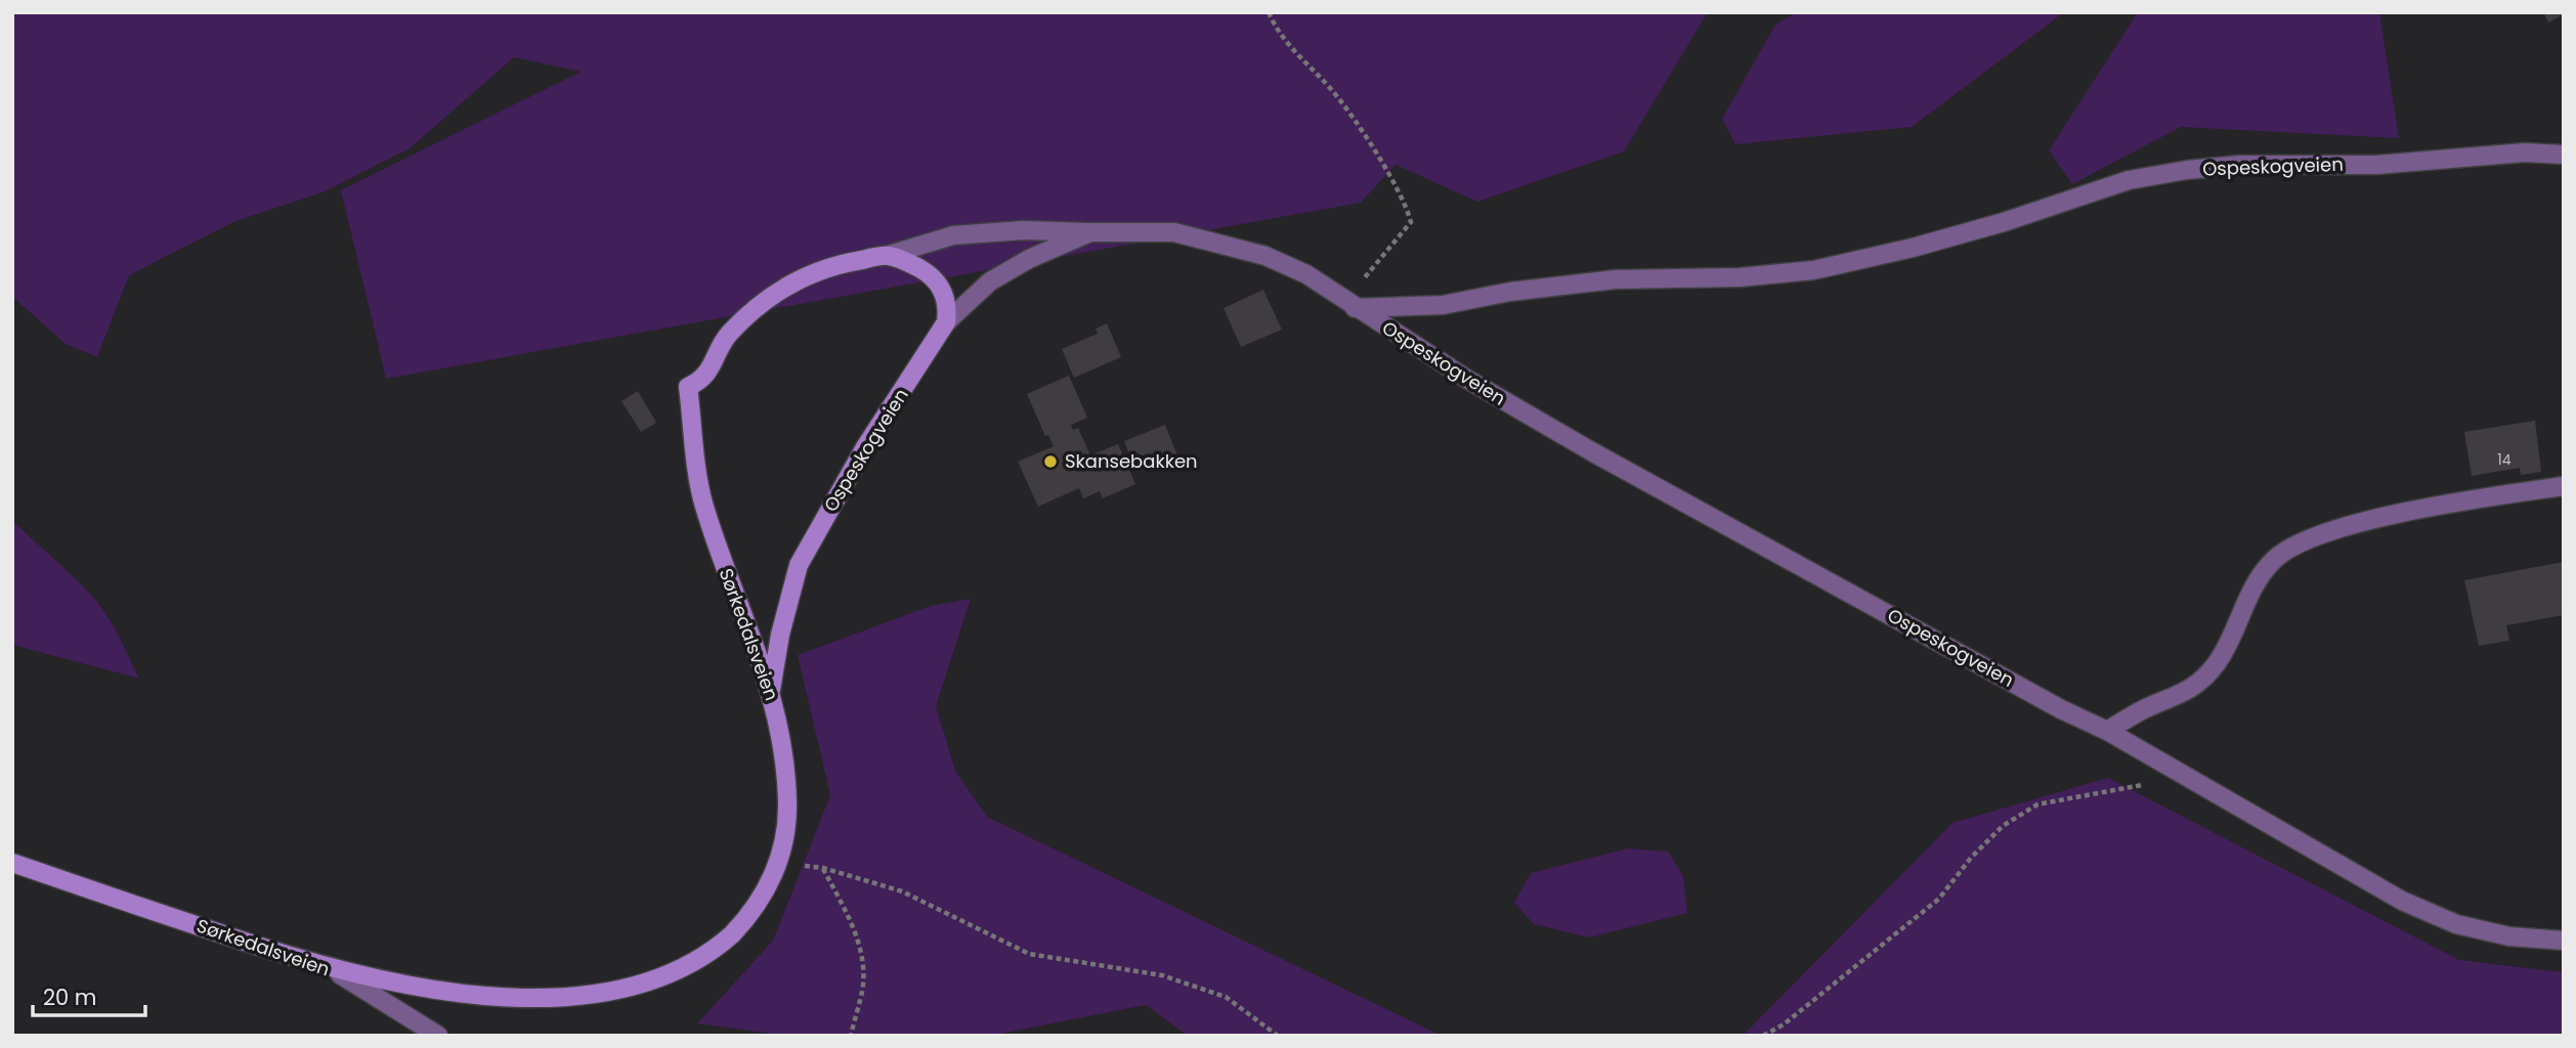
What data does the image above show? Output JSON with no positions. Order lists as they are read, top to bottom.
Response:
{
  "streets": {
    "street": ["Ospeskogveien", "Sørkedalsveien"]
  },
  "crossings": [
    ["Ospeskogveien", "Sørkedalsveien"]
  ],
  "places": ["Skansebakken"],
  "house_numbers": ["14"],
  "scale_bar": "20 m"
}
